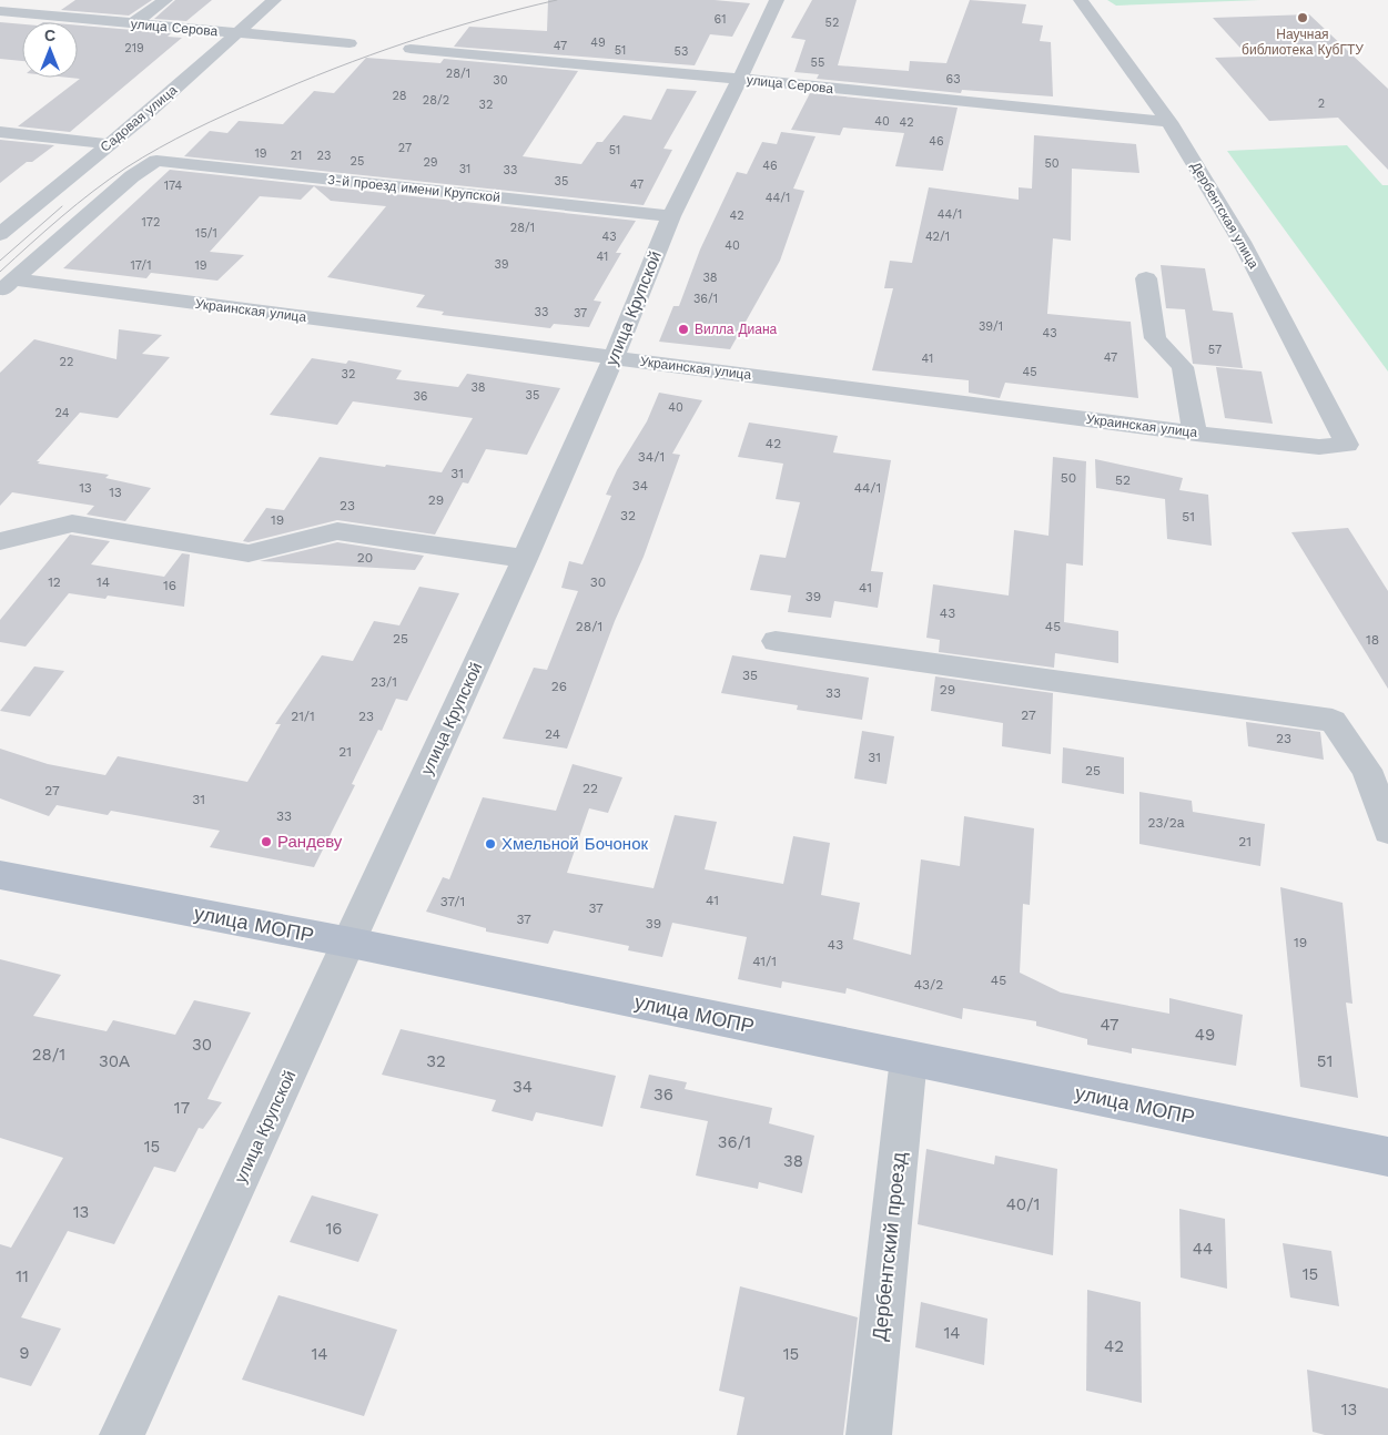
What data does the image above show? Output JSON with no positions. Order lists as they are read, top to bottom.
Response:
{
  "streets": {
    "main road": ["улица МОПР"],
    "street": [
      "улица Серова",
      "Садовая улица",
      "3-й проезд имени Крупской",
      "Дербентская улица",
      "улица Крупской",
      "Украинская улица",
      "Дербентский проезд"
    ]
  },
  "crossings": [
    ["улица Серова", "Садовая улица"],
    ["улица Серова", "Дербентская улица"],
    ["улица Серова", "улица Крупской"],
    ["3-й проезд имени Крупской", "улица Крупской"],
    ["3-й проезд имени Крупской", "Украинская улица"],
    ["Дербентская улица", "Украинская улица"],
    ["улица Крупской", "Украинская улица"],
    ["улица Крупской", "улица МОПР"],
    ["улица МОПР", "Дербентский проезд"]
  ],
  "places": [
    "Научная библиотека КубГТУ",
    "Вилла Диана",
    "Рандеву",
    "Хмельной Бочонок"
  ],
  "house_numbers": [
    "61",
    "52",
    "49",
    "47",
    "219",
    "51",
    "53",
    "55",
    "28/1",
    "63",
    "30",
    "28",
    "28/2",
    "2",
    "32",
    "40",
    "42",
    "46",
    "27",
    "51",
    "19",
    "21",
    "23",
    "25",
    "29",
    "50",
    "46",
    "31",
    "33",
    "35",
    "47",
    "174",
    "44/1",
    "44/1",
    "42",
    "172",
    "28/1",
    "15/1",
    "43",
    "42/1",
    "40",
    "41",
    "39",
    "17/1",
    "19",
    "38",
    "36/1",
    "33",
    "37",
    "39/1",
    "43",
    "57",
    "47",
    "41",
    "22",
    "45",
    "32",
    "38",
    "35",
    "36",
    "40",
    "24",
    "42",
    "34/1",
    "31",
    "50",
    "52",
    "34",
    "13",
    "44/1",
    "13",
    "29",
    "23",
    "32",
    "51",
    "19",
    "20",
    "12",
    "14",
    "30",
    "16",
    "41",
    "39",
    "43",
    "28/1",
    "45",
    "25",
    "18",
    "35",
    "23/1",
    "26",
    "29",
    "33",
    "27",
    "21/1",
    "23",
    "24",
    "23",
    "21",
    "31",
    "25",
    "22",
    "27",
    "31",
    "33",
    "23/2а",
    "21",
    "41",
    "37/1",
    "37",
    "37",
    "39",
    "19",
    "43",
    "41/1",
    "45",
    "43/2",
    "47",
    "49",
    "30",
    "28/1",
    "30А",
    "32",
    "51",
    "34",
    "36",
    "17",
    "36/1",
    "15",
    "38",
    "40/1",
    "13",
    "16",
    "44",
    "15",
    "11",
    "14",
    "42",
    "9",
    "14",
    "15",
    "13"
  ],
  "north": "top"
}
